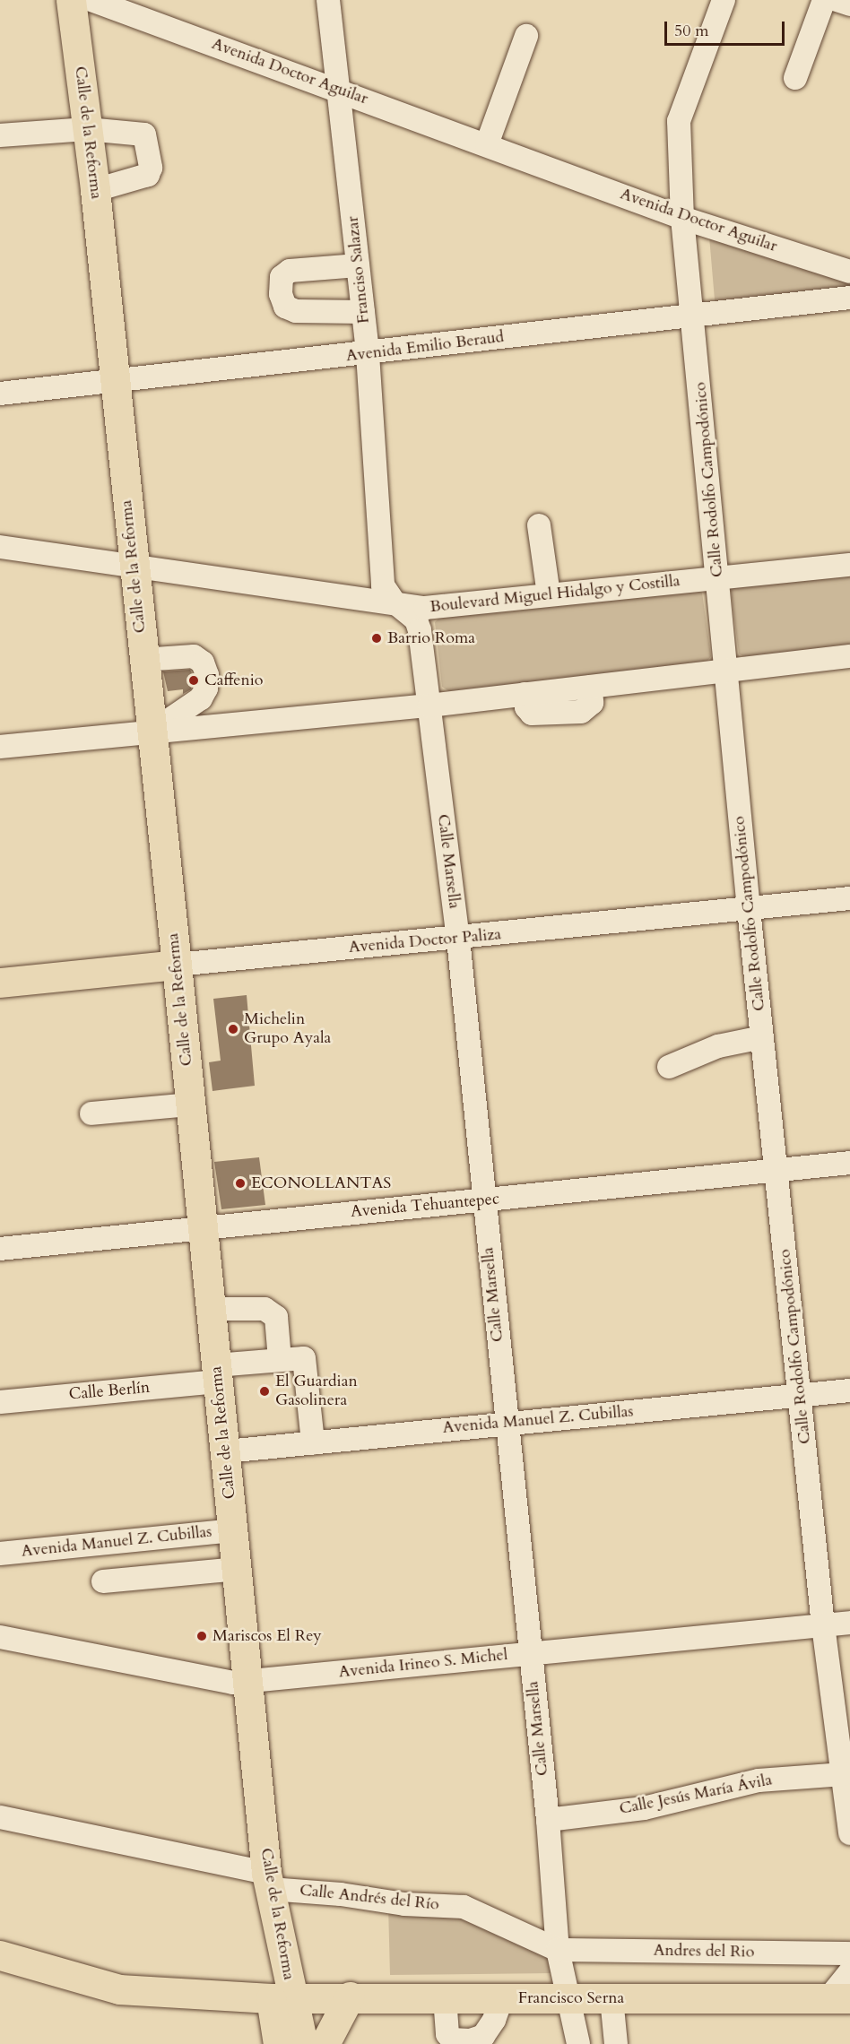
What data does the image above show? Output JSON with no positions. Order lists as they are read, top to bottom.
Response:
{
  "streets": {
    "main road": ["Calle de la Reforma", "Avenida Doctor Paliza", "Francisco Serna"],
    "street": [
      "Avenida Doctor Aguilar",
      "Franciso Salazar",
      "Avenida Emilio Beraud",
      "Calle Rodolfo Campodónico",
      "Boulevard Miguel Hidalgo y Costilla",
      "Calle Marsella",
      "Avenida Tehuantepec",
      "Calle Berlín",
      "Avenida Manuel Z. Cubillas",
      "Avenida Irineo S. Michel",
      "Calle Jesús María Ávila",
      "Calle Andrés del Río",
      "Andres del Rio"
    ]
  },
  "crossings": [
    ["Avenida Doctor Aguilar", "Franciso Salazar"],
    ["Avenida Doctor Aguilar", "Calle Rodolfo Campodónico"],
    ["Calle de la Reforma", "Avenida Emilio Beraud"],
    ["Calle de la Reforma", "Boulevard Miguel Hidalgo y Costilla"],
    ["Calle de la Reforma", "Avenida Doctor Paliza"],
    ["Calle de la Reforma", "Avenida Tehuantepec"],
    ["Calle de la Reforma", "Calle Berlín"],
    ["Calle de la Reforma", "Avenida Manuel Z. Cubillas"],
    ["Calle de la Reforma", "Avenida Irineo S. Michel"],
    ["Calle de la Reforma", "Calle Andrés del Río"],
    ["Calle de la Reforma", "Francisco Serna"],
    ["Franciso Salazar", "Avenida Emilio Beraud"],
    ["Franciso Salazar", "Boulevard Miguel Hidalgo y Costilla"],
    ["Franciso Salazar", "Calle Marsella"],
    ["Avenida Emilio Beraud", "Calle Rodolfo Campodónico"],
    ["Calle Rodolfo Campodónico", "Boulevard Miguel Hidalgo y Costilla"],
    ["Calle Rodolfo Campodónico", "Avenida Doctor Paliza"],
    ["Calle Rodolfo Campodónico", "Avenida Tehuantepec"],
    ["Calle Rodolfo Campodónico", "Avenida Manuel Z. Cubillas"],
    ["Calle Rodolfo Campodónico", "Avenida Irineo S. Michel"],
    ["Calle Rodolfo Campodónico", "Calle Jesús María Ávila"],
    ["Boulevard Miguel Hidalgo y Costilla", "Calle Marsella"],
    ["Calle Marsella", "Avenida Doctor Paliza"],
    ["Calle Marsella", "Avenida Tehuantepec"],
    ["Calle Marsella", "Avenida Manuel Z. Cubillas"],
    ["Calle Marsella", "Avenida Irineo S. Michel"],
    ["Calle Marsella", "Calle Jesús María Ávila"],
    ["Calle Marsella", "Calle Andrés del Río"],
    ["Calle Marsella", "Andres del Rio"],
    ["Calle Marsella", "Francisco Serna"],
    ["Calle Berlín", "Avenida Manuel Z. Cubillas"],
    ["Calle Andrés del Río", "Andres del Rio"]
  ],
  "places": [
    "Barrio Roma",
    "Caffenio",
    "Michelin Grupo Ayala",
    "ECONOLLANTAS",
    "El Guardian Gasolinera",
    "Mariscos El Rey"
  ],
  "scale_bar": "50 m"
}
